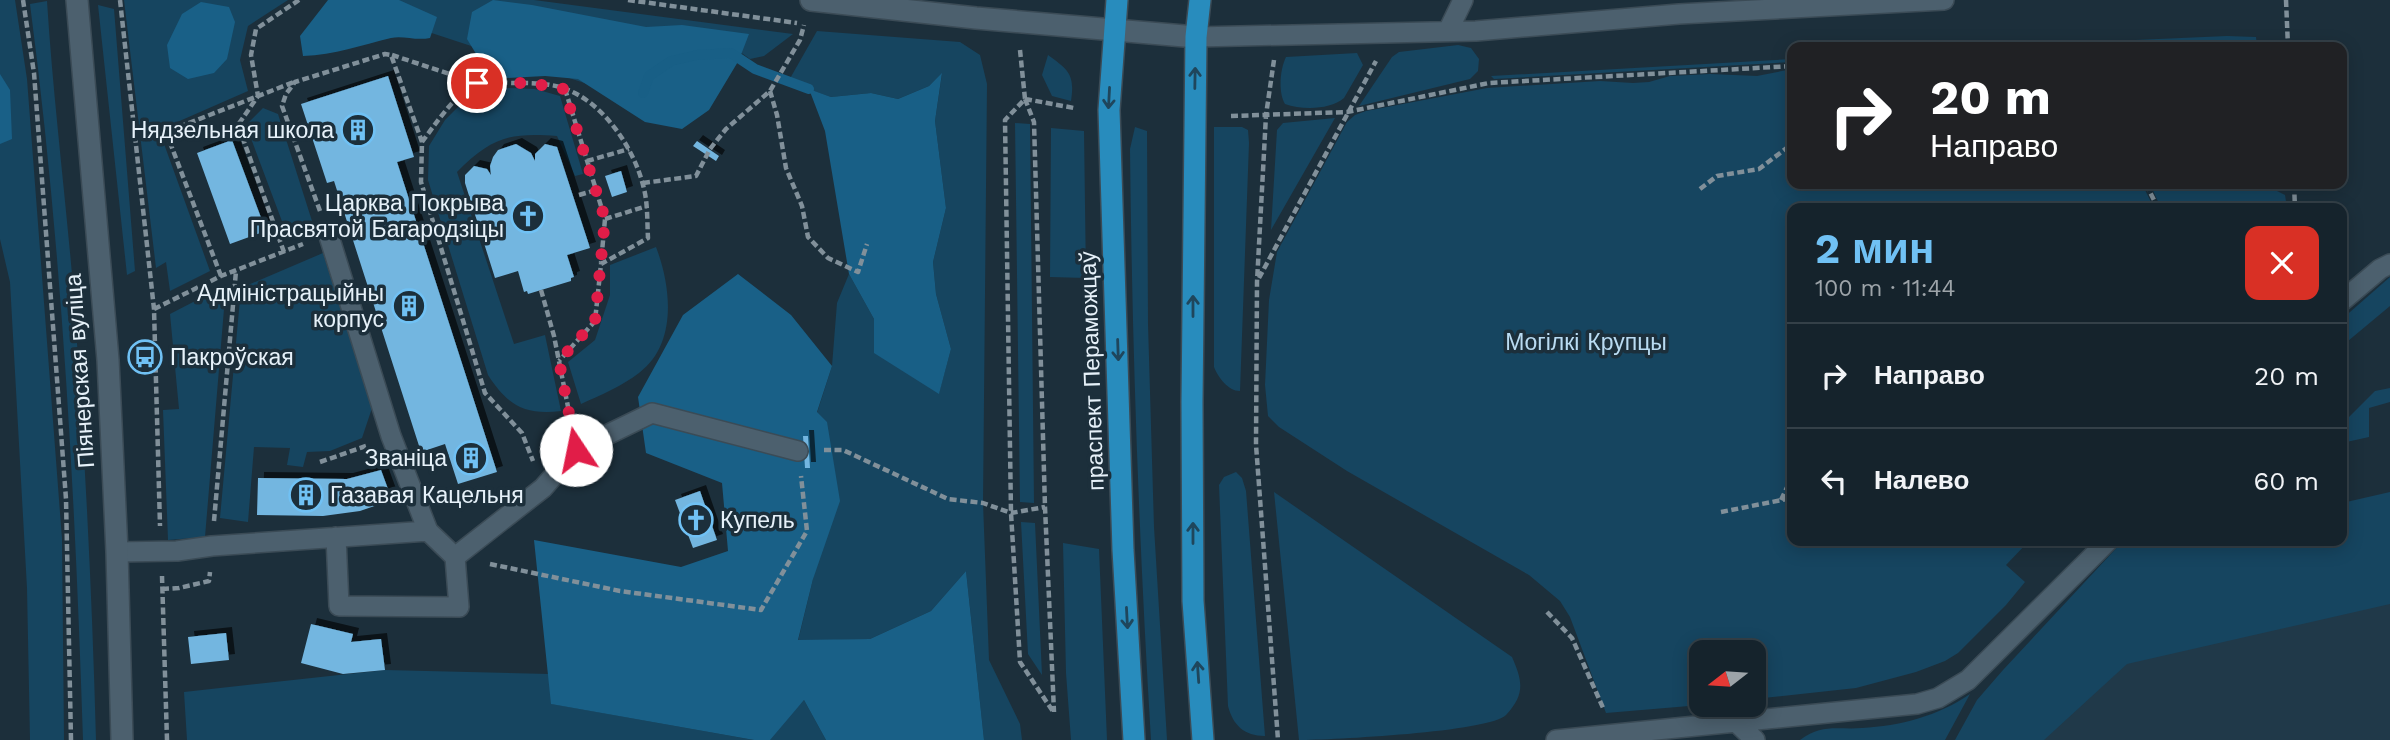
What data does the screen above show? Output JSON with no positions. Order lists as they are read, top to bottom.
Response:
{
  "streets": {
    "main road": ["праспект Пераможцаў"],
    "street": ["Піянерская вуліца"]
  },
  "parks": ["Могілкі Крупцы"],
  "places": {
    "building": [
      "Нядзельная школа",
      "Адміністрацыйны корпус",
      "Званіца",
      "Газавая Кацельня"
    ],
    "church": ["Царква Покрыва Прасвятой Багародзіцы", "Купель"],
    "bus stop": ["Пакроўская"]
  },
  "north": "left",
  "page": {
    "turn": ["20 m", "Направо"],
    "heading": ["2 мин", "100 m · 11:44"],
    "list": [
      {
        "name": "Направо",
        "value": "20 m"
      },
      {
        "name": "Налево",
        "value": "60 m"
      }
    ]
  }
}
